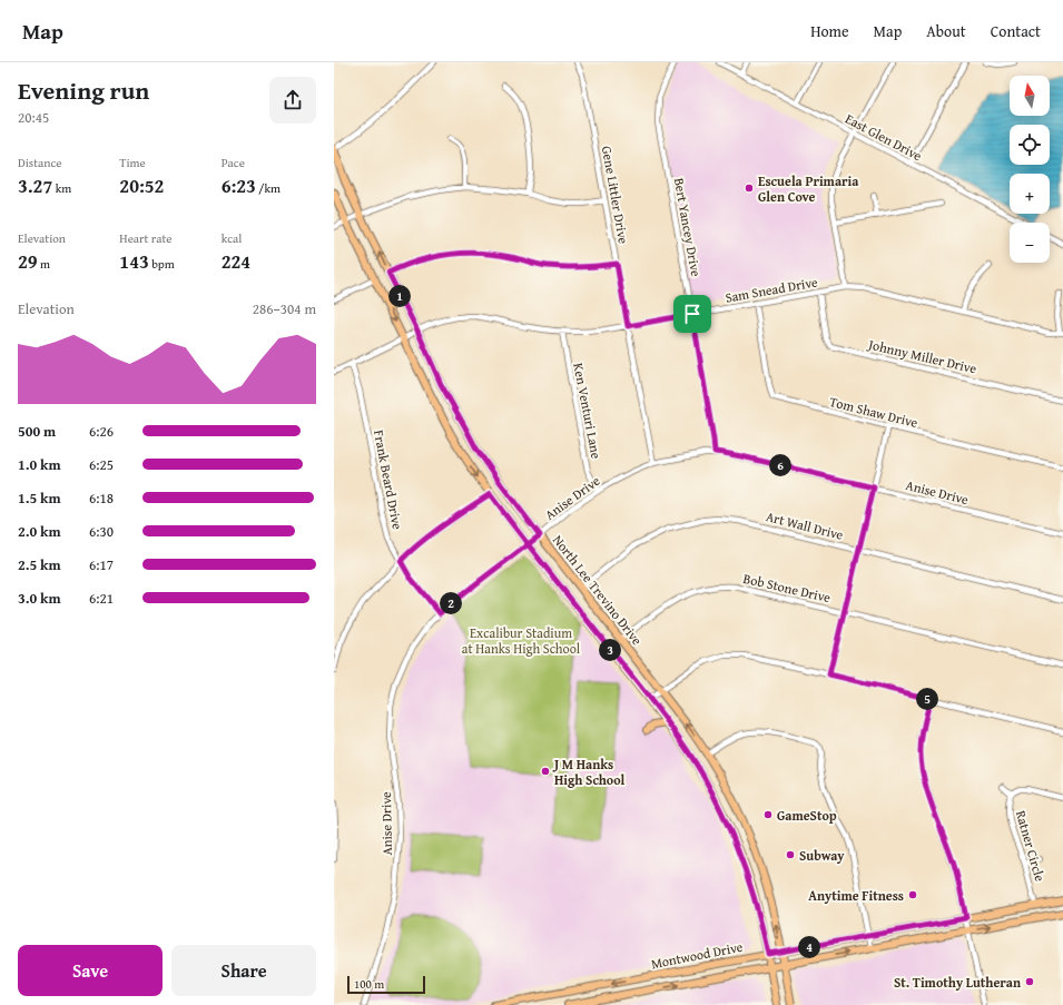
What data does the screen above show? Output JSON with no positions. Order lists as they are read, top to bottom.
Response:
{
  "streets": {
    "main road": ["North Lee Trevino Drive", "Montwood Drive"],
    "street": [
      "East Glen Drive",
      "Gene Littler Drive",
      "Bert Yancey Drive",
      "Sam Snead Drive",
      "Johnny Miller Drive",
      "Ken Venturi Lane",
      "Tom Shaw Drive",
      "Frank Beard Drive",
      "Anise Drive",
      "Art Wall Drive",
      "Bob Stone Drive",
      "Ratner Circle"
    ]
  },
  "crossings": [
    ["Gene Littler Drive", "Sam Snead Drive"],
    ["Gene Littler Drive", "Anise Drive"],
    ["Bert Yancey Drive", "Sam Snead Drive"],
    ["Bert Yancey Drive", "Anise Drive"],
    ["Sam Snead Drive", "Johnny Miller Drive"],
    ["Sam Snead Drive", "Ken Venturi Lane"],
    ["Sam Snead Drive", "Tom Shaw Drive"],
    ["Sam Snead Drive", "Frank Beard Drive"],
    ["Sam Snead Drive", "North Lee Trevino Drive"],
    ["Ken Venturi Lane", "Anise Drive"],
    ["Frank Beard Drive", "Anise Drive"],
    ["Anise Drive", "North Lee Trevino Drive"],
    ["Art Wall Drive", "North Lee Trevino Drive"],
    ["Bob Stone Drive", "North Lee Trevino Drive"],
    ["North Lee Trevino Drive", "Montwood Drive"],
    ["Ratner Circle", "Montwood Drive"]
  ],
  "parks": ["Excalibur Stadium at Hanks High School"],
  "places": [
    "Escuela Primaria Glen Cove",
    "J M Hanks High School",
    "GameStop",
    "Subway",
    "Anytime Fitness",
    "St. Timothy Lutheran"
  ],
  "scale_bar": "100 m",
  "north": "top",
  "page": {
    "header": "Map",
    "nav": [
      "Home",
      "Map",
      "About",
      "Contact"
    ],
    "heading": ["Evening run", "20:45"],
    "map_buttons": ["+", "−"],
    "stats": [
      ["Distance", "3.27 km"],
      ["Time", "20:52"],
      ["Pace", "6:23 /km"],
      ["Elevation", "29 m"],
      ["Heart rate", "143 bpm"],
      ["kcal", "224"]
    ],
    "pins": [
      "1",
      "6",
      "2",
      "3",
      "5",
      "4"
    ],
    "chart": ["Elevation", "286–304 m"],
    "list": [
      {
        "name": "500 m",
        "note": "6:26"
      },
      {
        "name": "1.0 km",
        "note": "6:25"
      },
      {
        "name": "1.5 km",
        "note": "6:18"
      },
      {
        "name": "2.0 km",
        "note": "6:30"
      },
      {
        "name": "2.5 km",
        "note": "6:17"
      },
      {
        "name": "3.0 km",
        "note": "6:21"
      }
    ],
    "buttons": ["Save", "Share"],
    "scale": "100 m"
  }
}
